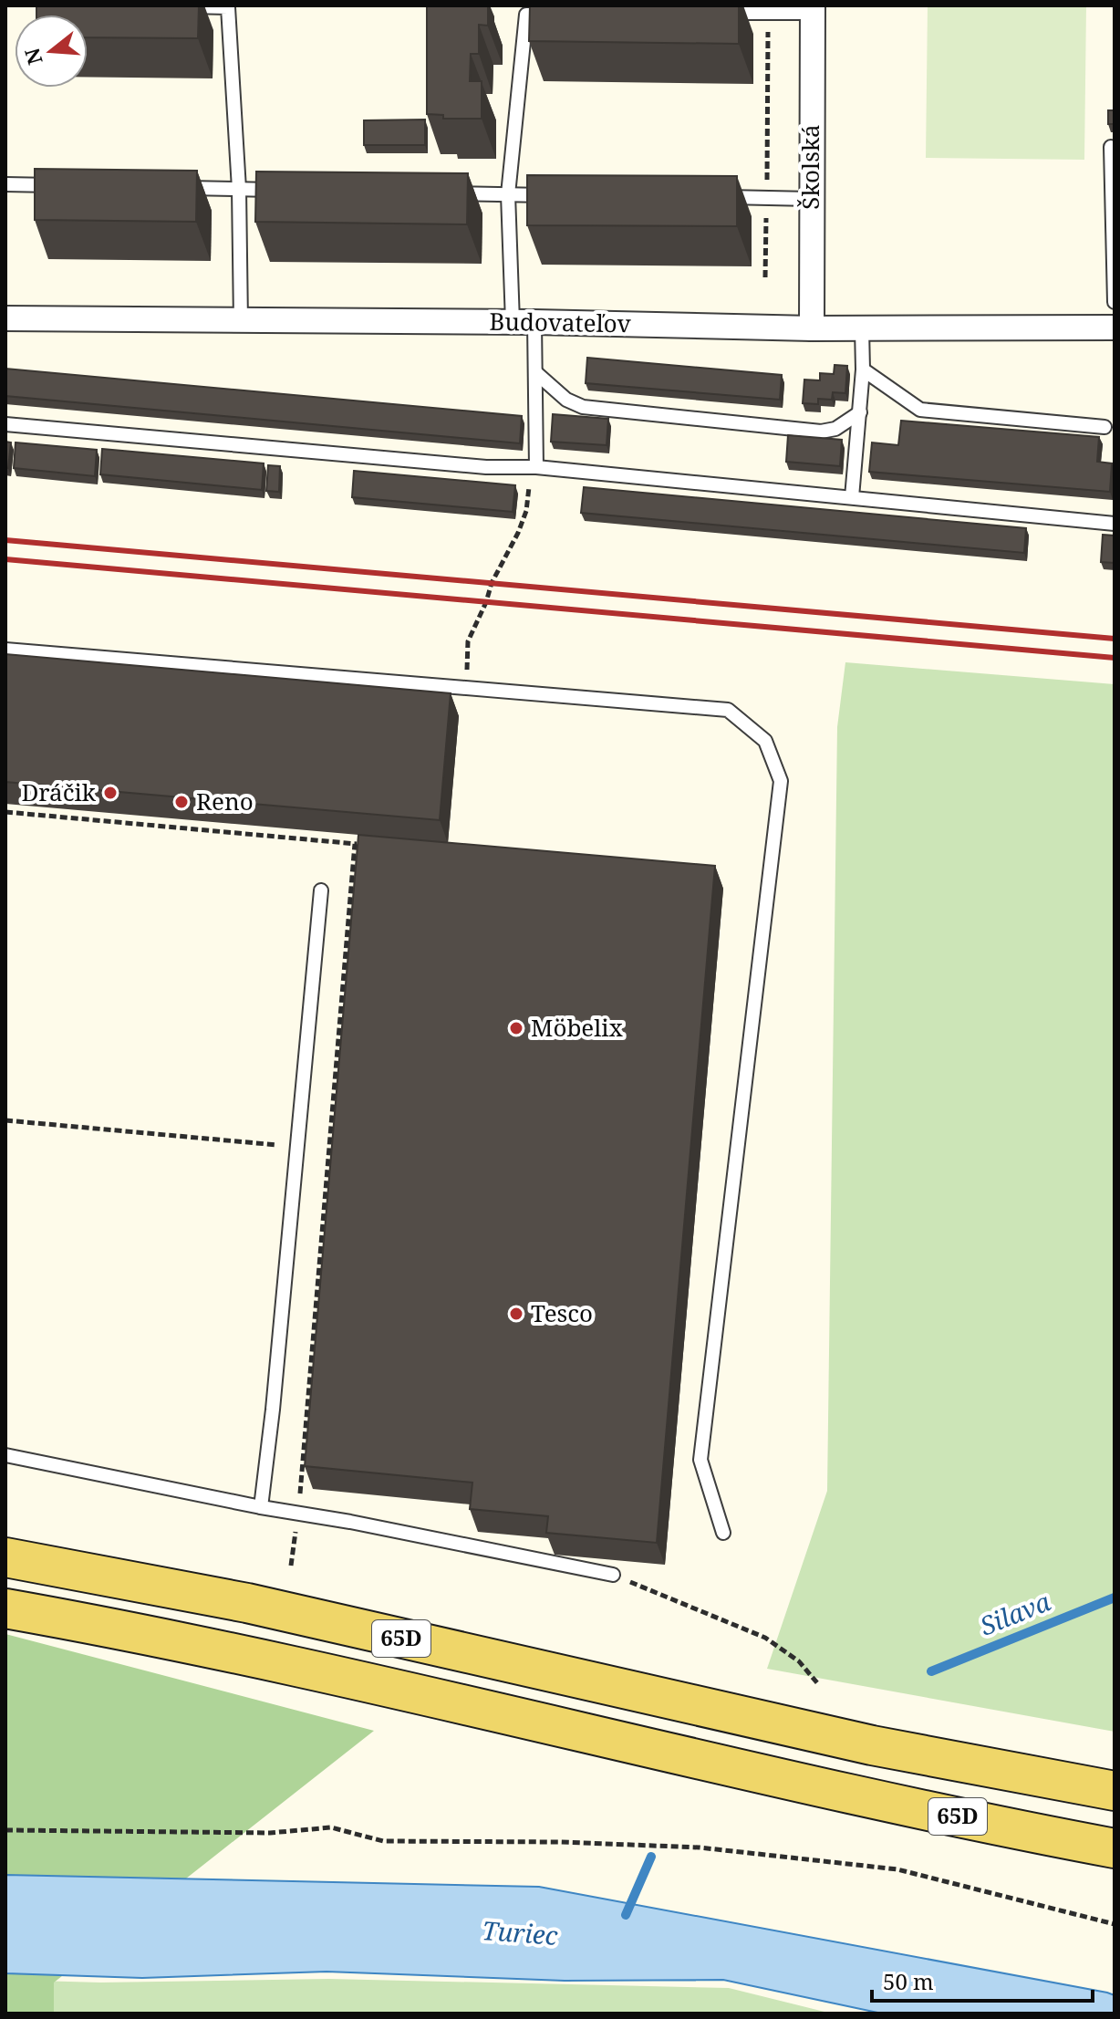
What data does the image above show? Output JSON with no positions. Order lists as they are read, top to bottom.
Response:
{
  "streets": {
    "main road": ["65D"],
    "street": ["Školská", "Budovateľov"]
  },
  "crossings": [
    ["Školská", "Budovateľov"]
  ],
  "water": ["Silava", "Turiec"],
  "places": [
    "Dráčik",
    "Reno",
    "Möbelix",
    "Tesco"
  ],
  "scale_bar": "50 m",
  "north": "left"
}
